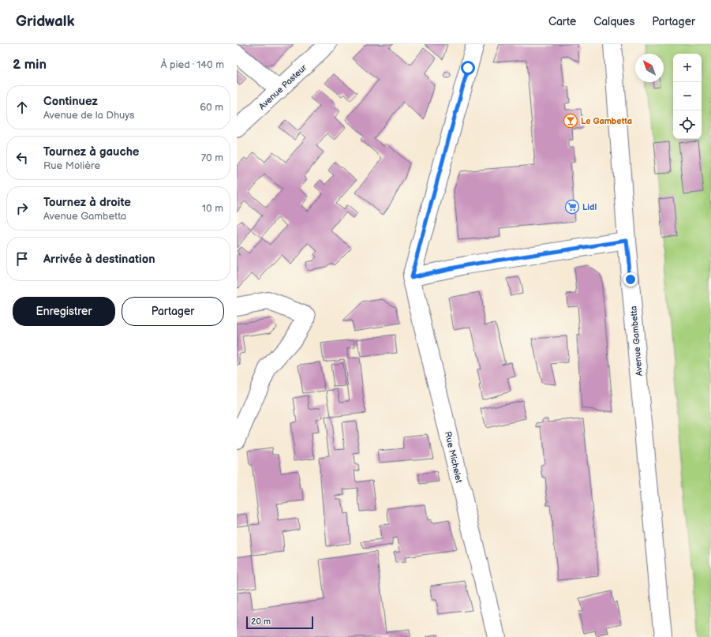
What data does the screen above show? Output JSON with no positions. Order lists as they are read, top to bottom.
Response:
{
  "streets": {
    "street": ["Avenue Pasteur", "Avenue Gambetta", "Rue Michelet"]
  },
  "places": {
    "bar": ["Le Gambetta"],
    "supermarket": ["Lidl"]
  },
  "scale_bar": "20 m",
  "north": "top left",
  "page": {
    "header": "Gridwalk",
    "nav": ["Carte", "Calques", "Partager"],
    "heading": ["2 min", "À pied · 140 m"],
    "map_buttons": ["+", "−"],
    "list": [
      ["Continuez", "Avenue de la Dhuys", "60 m"],
      ["Tournez à gauche", "Rue Molière", "70 m"],
      ["Tournez à droite", "Avenue Gambetta", "10 m"],
      "Arrivée à destination"
    ],
    "buttons": ["Enregistrer", "Partager"],
    "scale": "20 m"
  }
}
